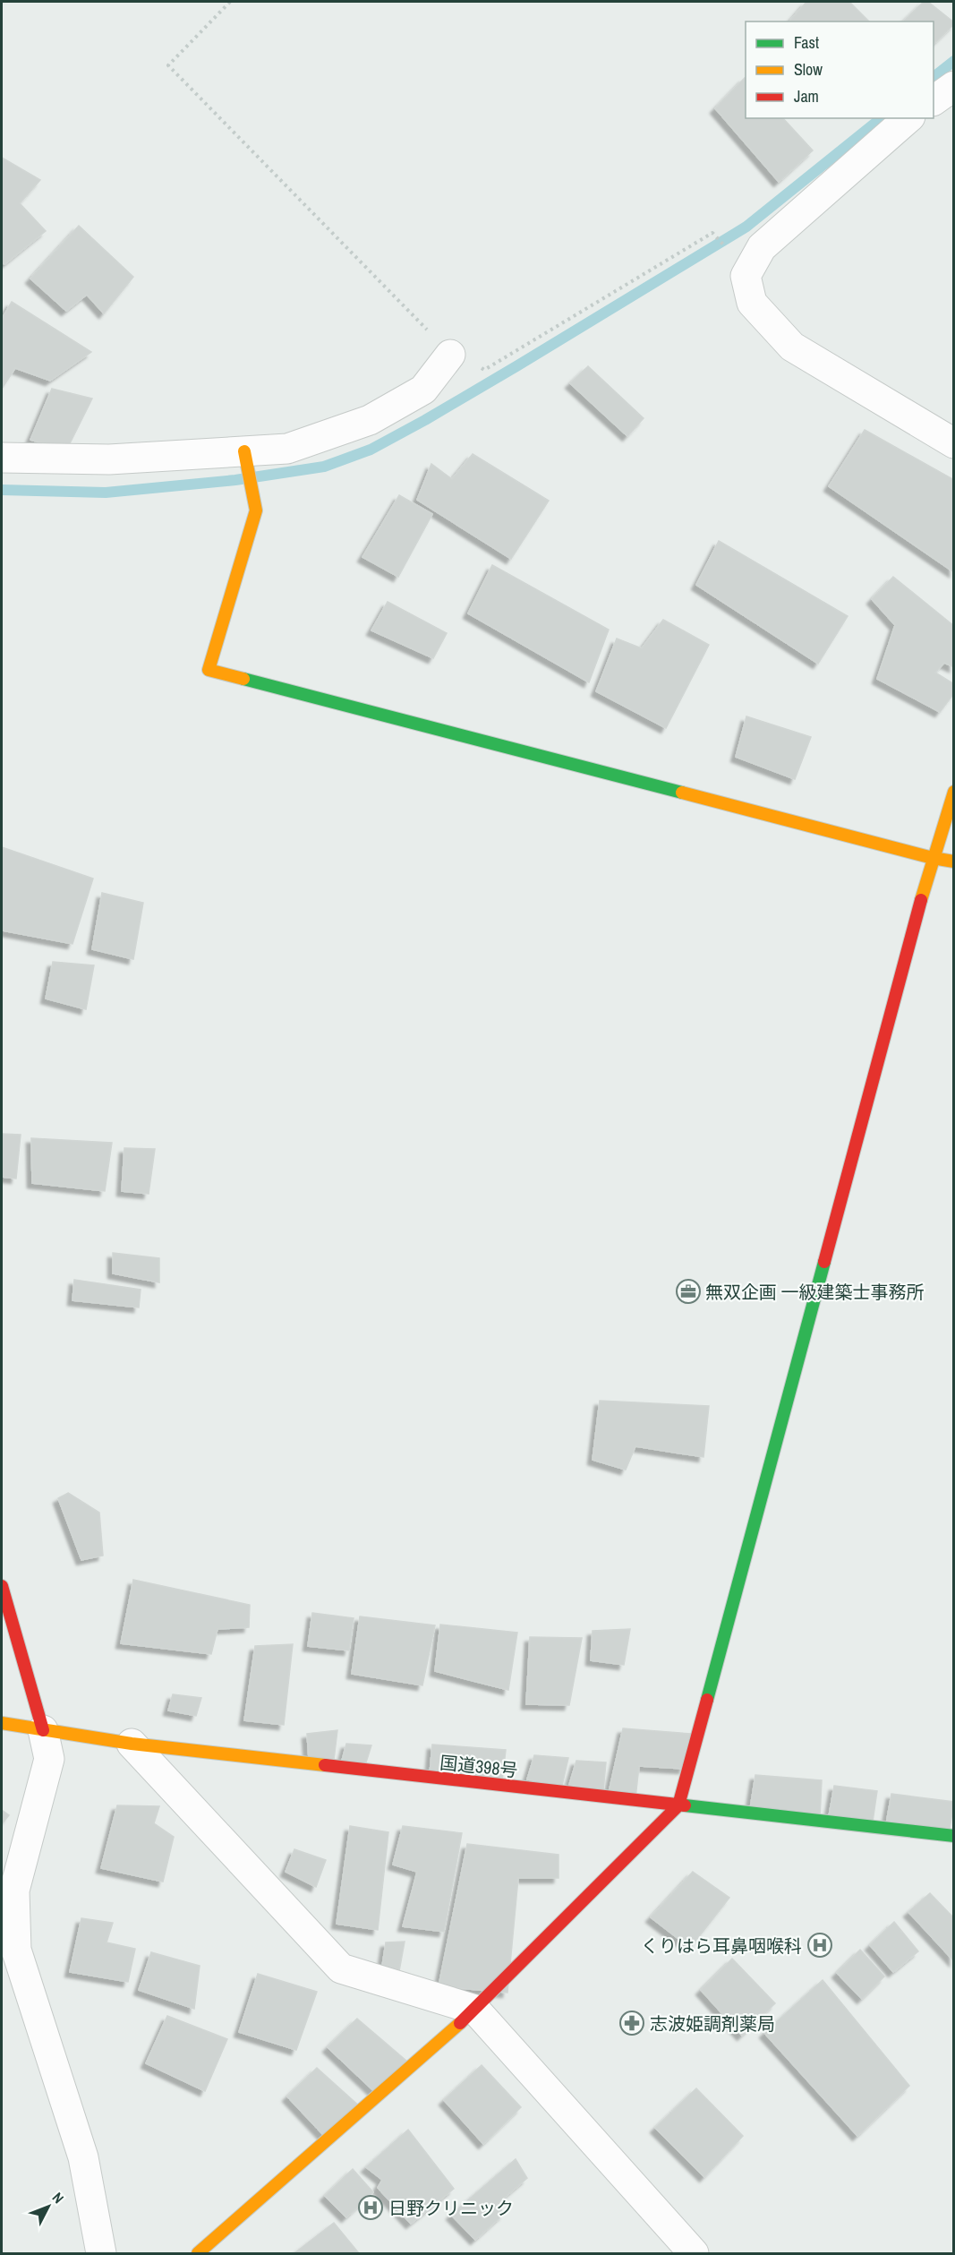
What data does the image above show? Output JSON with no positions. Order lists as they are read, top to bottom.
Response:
{
  "streets": {
    "main road": ["国道398号"]
  },
  "places": {
    "office": ["無双企画 一級建築士事務所"],
    "hospital": ["くりはら耳鼻咽喉科", "日野クリニック"],
    "pharmacy": ["志波姫調剤薬局"]
  },
  "legend": ["Fast", "Slow", "Jam"],
  "north": "top right"
}
